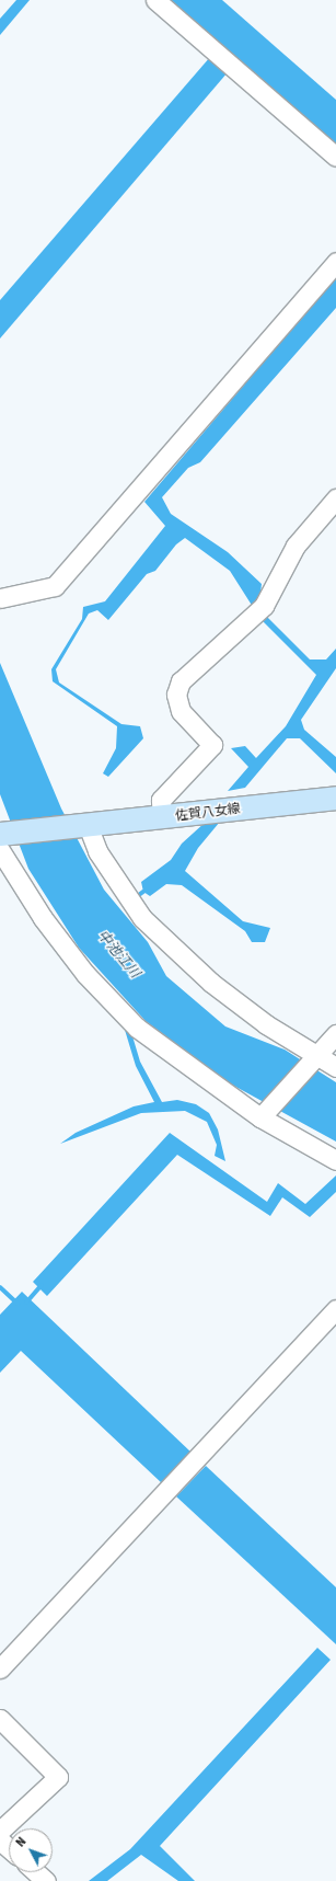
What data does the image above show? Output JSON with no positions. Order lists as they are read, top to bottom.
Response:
{
  "streets": {
    "main road": ["佐賀八女線"]
  },
  "water": ["中池江川"],
  "north": "top left"
}
